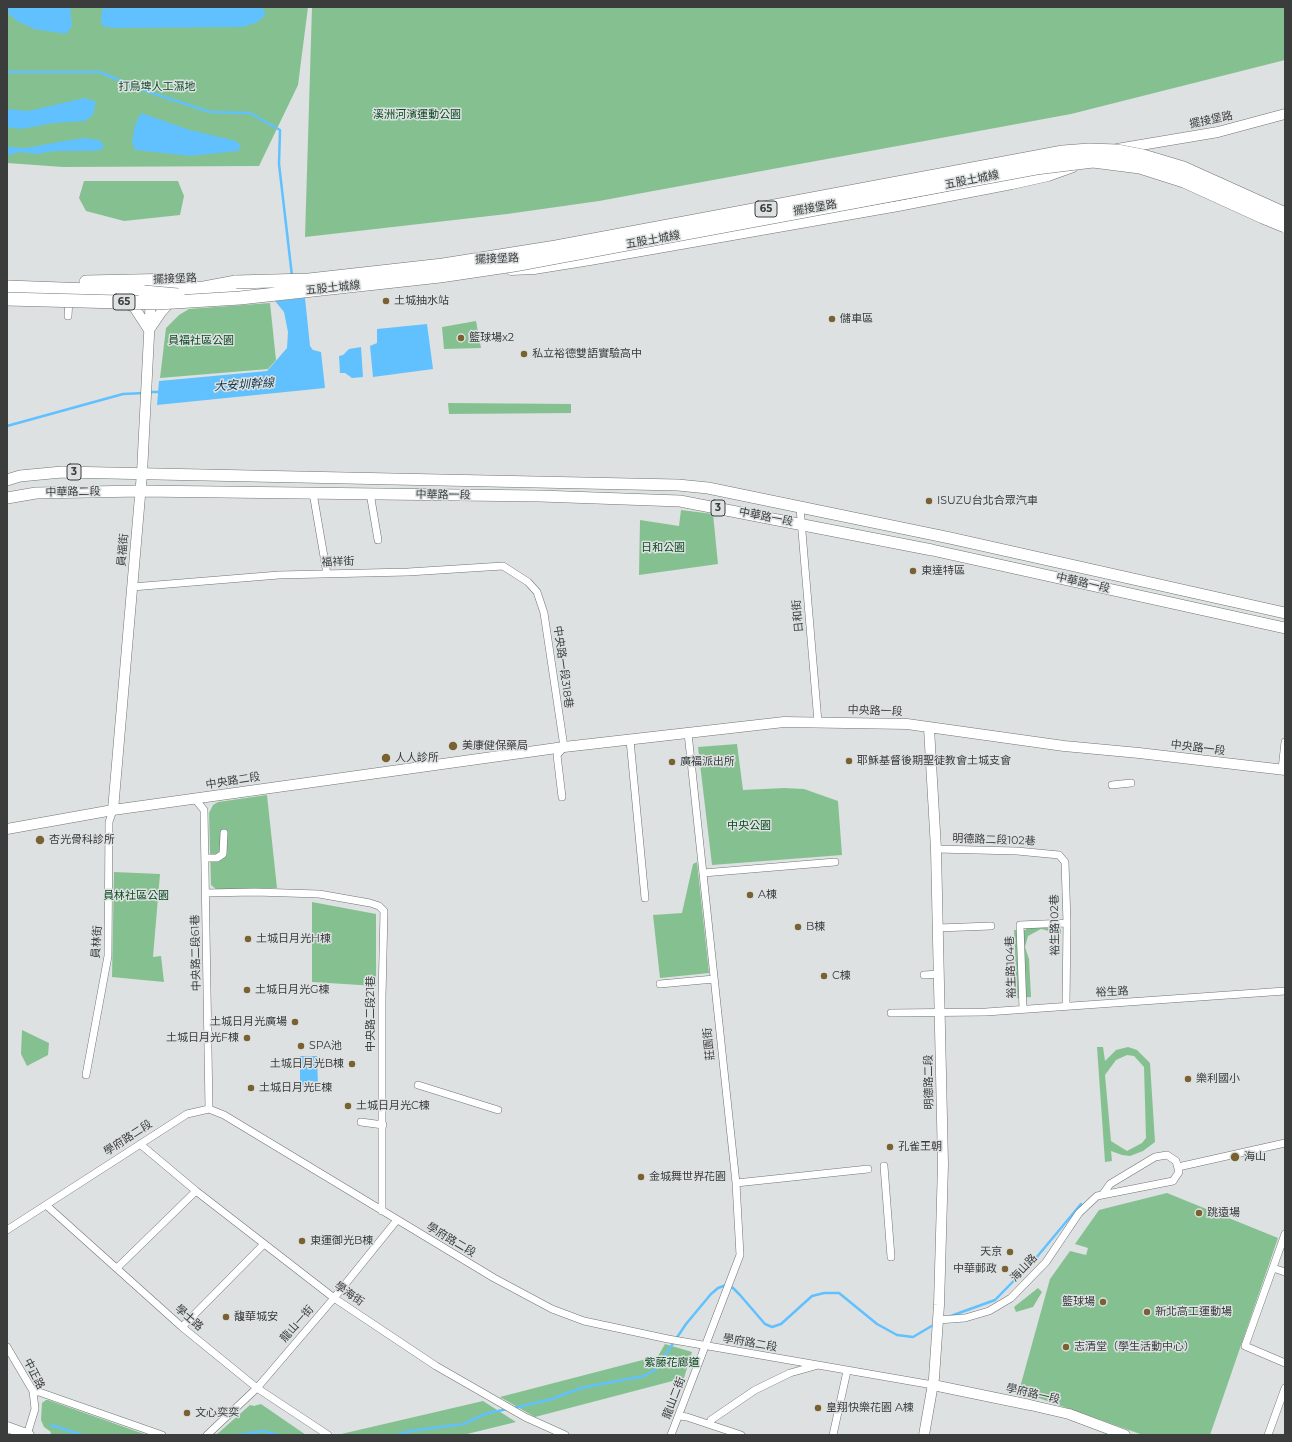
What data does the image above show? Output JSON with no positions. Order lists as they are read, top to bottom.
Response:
{
  "streets": {
    "highway": ["五股土城線", "65"],
    "main road": ["3", "中華路二段", "中華路一段"],
    "street": [
      "擺接堡路",
      "員福街",
      "福祥街",
      "日和街",
      "中央路一段318巷",
      "中央路一段",
      "中央路二段",
      "明德路二段102巷",
      "裕生路102巷",
      "員林街",
      "中央路二段61巷",
      "裕生路104巷",
      "裕生路",
      "中央路二段21巷",
      "莊園街",
      "明德路二段",
      "學府路二段",
      "海山路",
      "學海街",
      "學士路",
      "龍山一街",
      "中正路",
      "學府路一段",
      "龍山二街"
    ]
  },
  "crossings": [
    ["擺接堡路", "員福街"],
    ["中華路二段", "中華路一段"],
    ["中華路二段", "員福街"],
    ["中華路一段", "員福街"],
    ["中華路一段", "日和街"],
    ["員福街", "福祥街"],
    ["員福街", "中央路二段"],
    ["員福街", "員林街"],
    ["福祥街", "中央路一段318巷"],
    ["日和街", "中央路一段"],
    ["中央路一段318巷", "中央路一段"],
    ["中央路一段", "中央路二段"],
    ["中央路一段", "莊園街"],
    ["中央路一段", "明德路二段"],
    ["中央路二段", "員林街"],
    ["中央路二段", "中央路二段61巷"],
    ["明德路二段102巷", "裕生路102巷"],
    ["明德路二段102巷", "明德路二段"],
    ["裕生路102巷", "裕生路104巷"],
    ["裕生路102巷", "裕生路"],
    ["中央路二段61巷", "中央路二段21巷"],
    ["中央路二段61巷", "學府路二段"],
    ["裕生路104巷", "裕生路"],
    ["裕生路", "明德路二段"],
    ["中央路二段21巷", "學府路二段"],
    ["莊園街", "學府路二段"],
    ["莊園街", "龍山二街"],
    ["明德路二段", "學府路二段"],
    ["明德路二段", "海山路"],
    ["明德路二段", "學府路一段"],
    ["學府路二段", "學海街"],
    ["學府路二段", "學士路"],
    ["學府路二段", "龍山一街"],
    ["學府路二段", "學府路一段"],
    ["學府路二段", "龍山二街"],
    ["學海街", "龍山一街"],
    ["學士路", "龍山一街"]
  ],
  "water": ["大安圳幹線"],
  "parks": [
    "打鳥埤人工濕地",
    "溪洲河濱運動公園",
    "員福社區公園",
    "日和公園",
    "中央公園",
    "員林社區公園",
    "紫藤花廊道"
  ],
  "places": [
    "土城抽水站",
    "儲車區",
    "籃球場x2",
    "私立裕德雙語實驗高中",
    "ISUZU台北合眾汽車",
    "東達特區",
    "美康健保藥局",
    "人人診所",
    "耶穌基督後期聖徒教會土城支會",
    "廣福派出所",
    "杏光骨科診所",
    "A棟",
    "B棟",
    "土城日月光H棟",
    "C棟",
    "土城日月光G棟",
    "土城日月光廣場",
    "土城日月光F棟",
    "SPA池",
    "土城日月光B棟",
    "樂利國小",
    "土城日月光E棟",
    "土城日月光C棟",
    "孔雀王朝",
    "海山",
    "金城舞世界花園",
    "跳遠場",
    "東運御光B棟",
    "天京",
    "中華郵政",
    "籃球場",
    "新北高工運動場",
    "馥華城安",
    "志清堂（學生活動中心）",
    "皇翔快樂花園 A棟",
    "文心奕奕"
  ]
}
